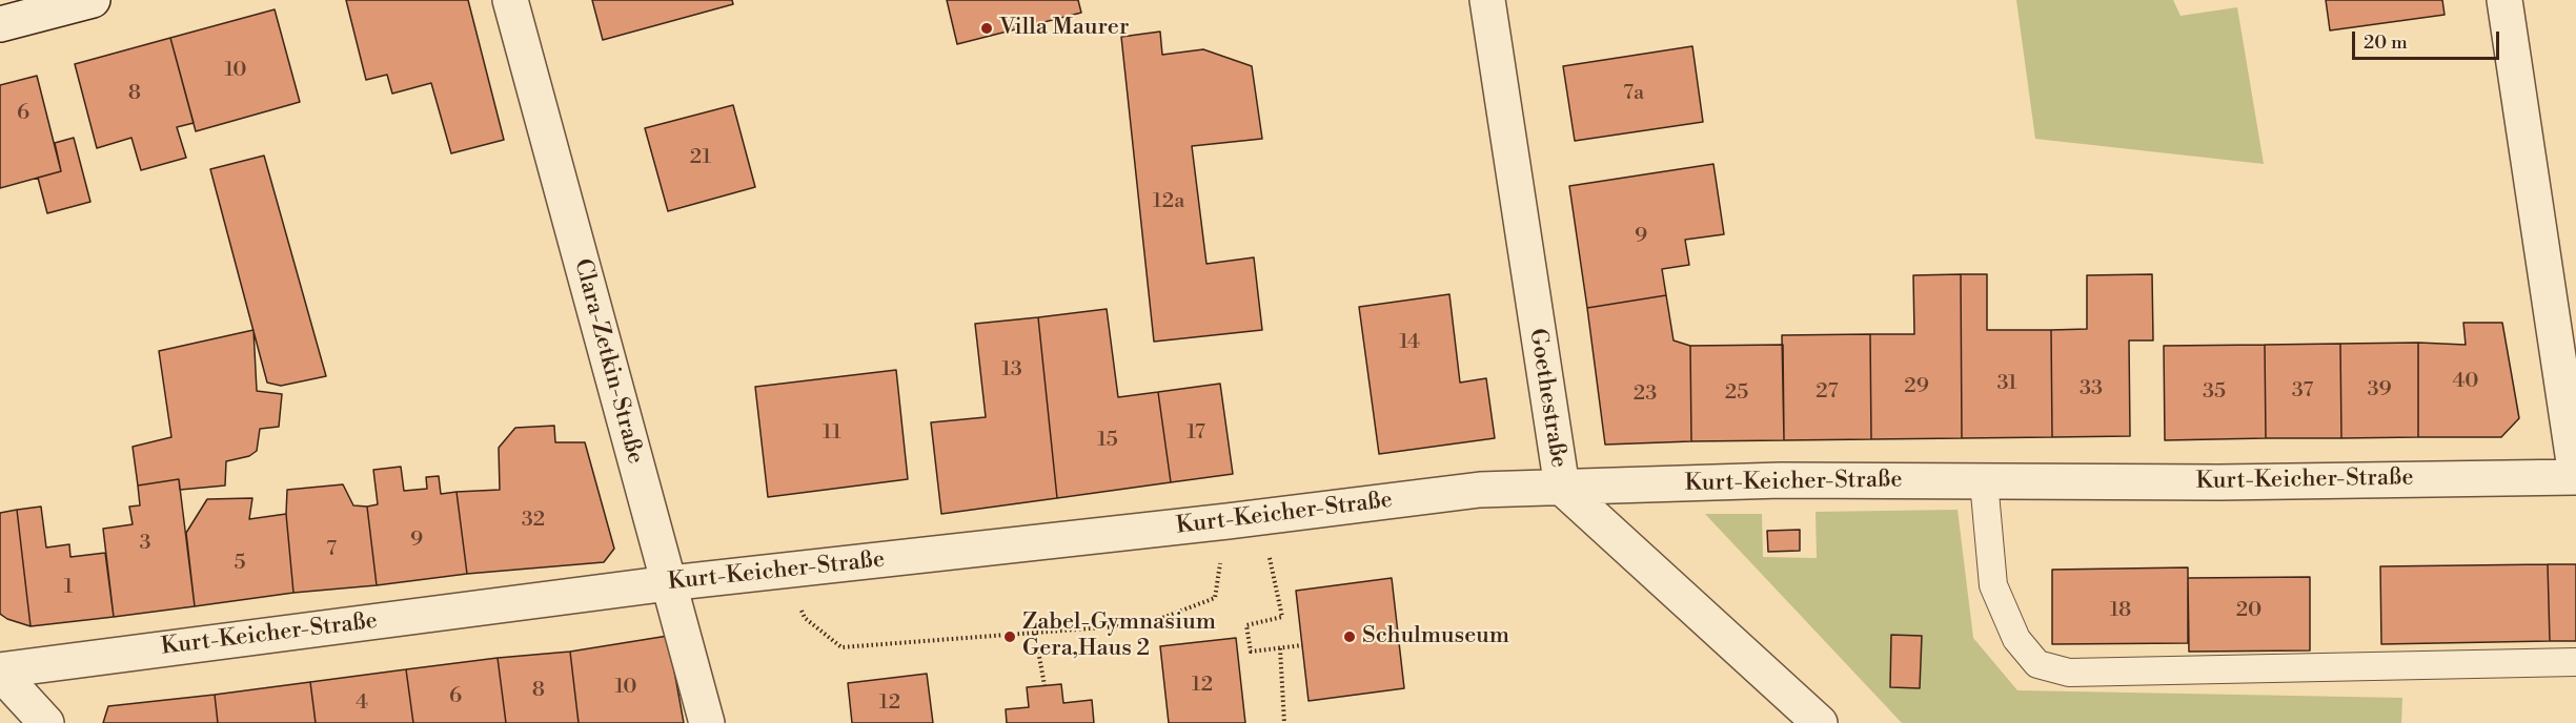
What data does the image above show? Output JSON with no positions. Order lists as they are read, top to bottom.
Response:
{
  "streets": {
    "street": ["Clara-Zetkin-Straße", "Goethestraße", "Kurt-Keicher-Straße"]
  },
  "crossings": [
    ["Clara-Zetkin-Straße", "Kurt-Keicher-Straße"],
    ["Goethestraße", "Kurt-Keicher-Straße"]
  ],
  "places": ["Villa Maurer", "Zabel-Gymnasium Gera,Haus 2", "Schulmuseum"],
  "house_numbers": [
    "10",
    "8",
    "7a",
    "6",
    "21",
    "12a",
    "9",
    "14",
    "13",
    "40",
    "31",
    "29",
    "33",
    "39",
    "37",
    "27",
    "35",
    "25",
    "23",
    "11",
    "17",
    "15",
    "32",
    "9",
    "3",
    "7",
    "5",
    "1",
    "18",
    "20",
    "12",
    "10",
    "8",
    "6",
    "4",
    "12"
  ],
  "scale_bar": "20 m"
}
